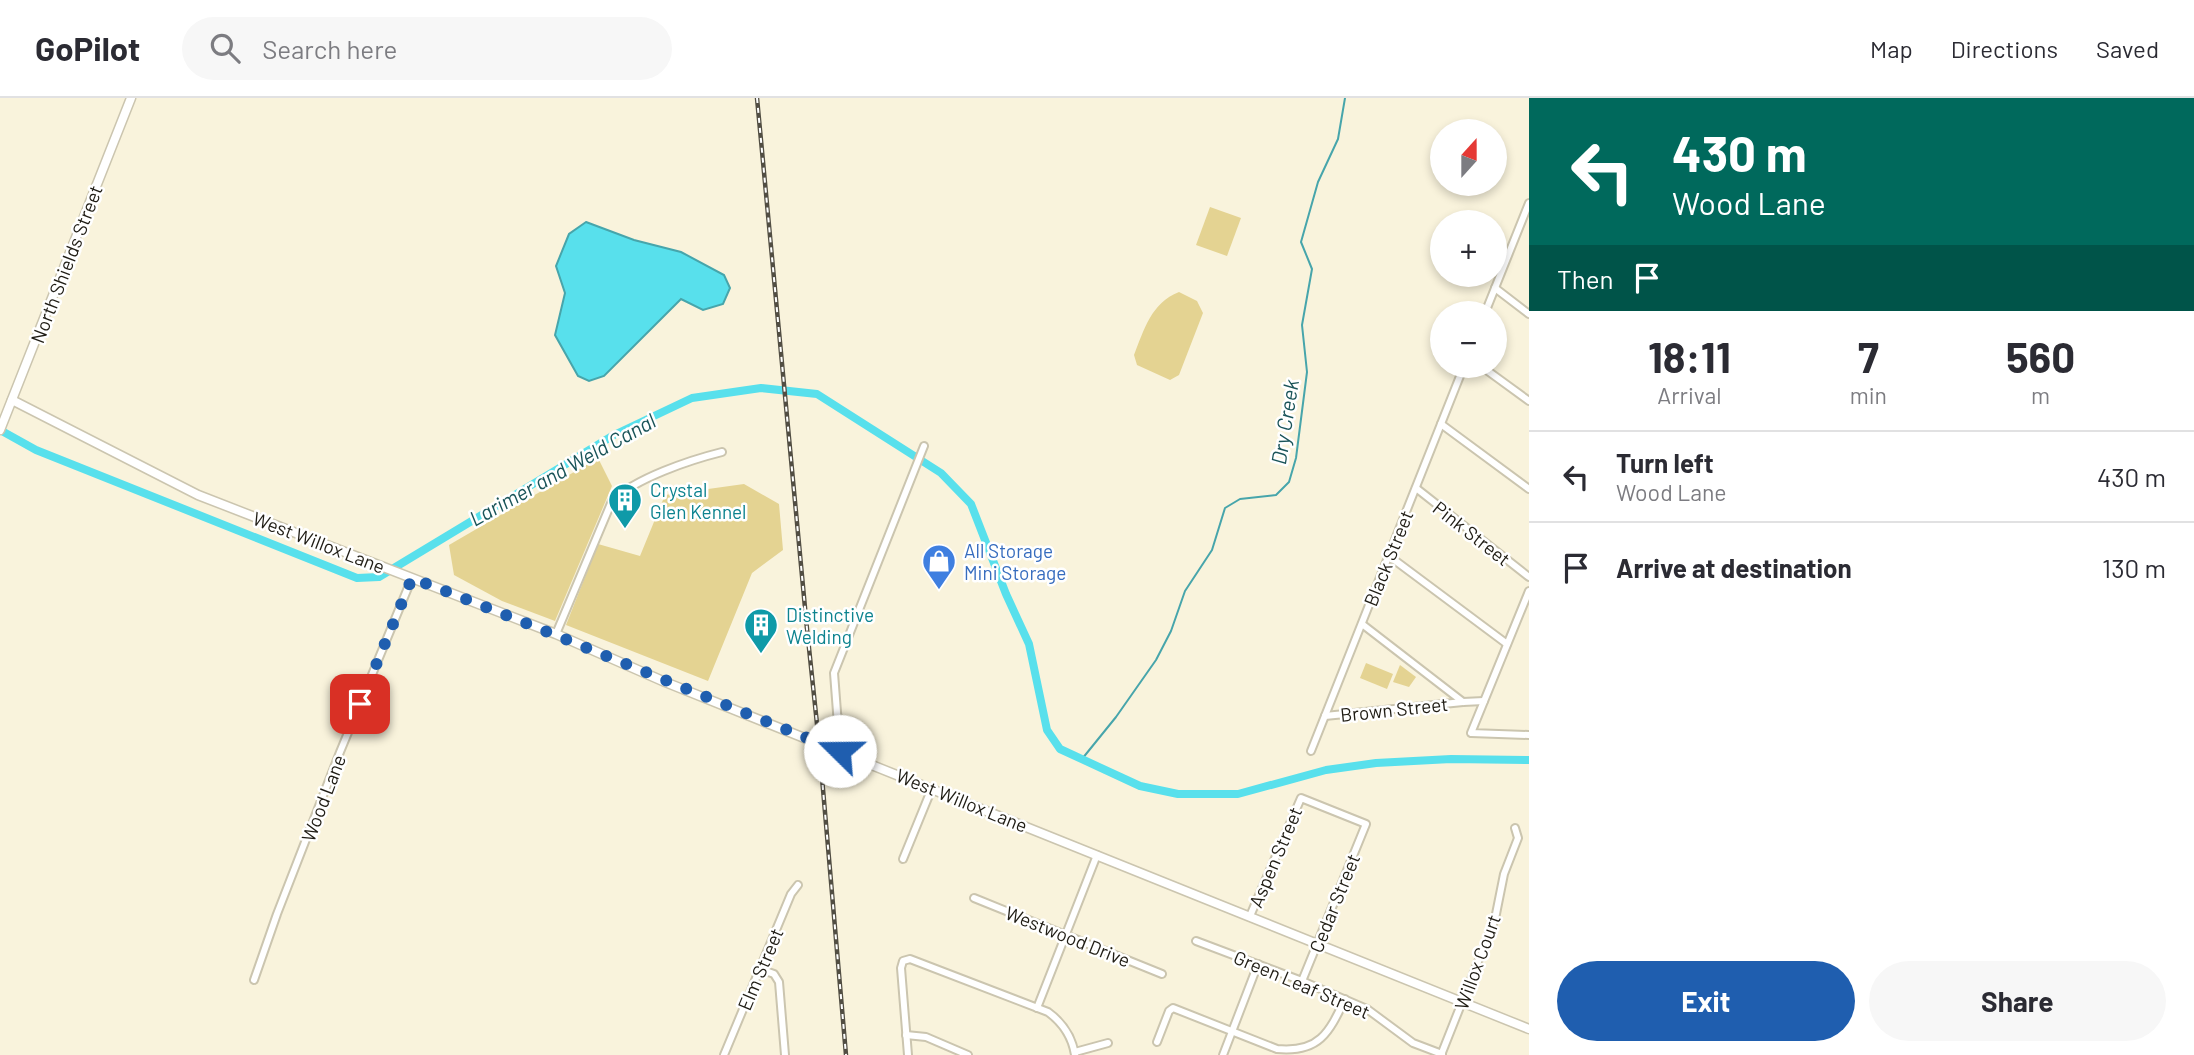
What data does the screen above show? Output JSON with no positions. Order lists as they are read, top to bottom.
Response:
{
  "streets": {
    "main road": ["North Shields Street", "West Willox Lane"],
    "street": [
      "Pink Street",
      "Black Street",
      "Brown Street",
      "Wood Lane",
      "Aspen Street",
      "Cedar Street",
      "Westwood Drive",
      "Willox Court",
      "Elm Street",
      "Green Leaf Street"
    ]
  },
  "crossings": [
    ["North Shields Street", "West Willox Lane"],
    ["Pink Street", "Black Street"],
    ["West Willox Lane", "Wood Lane"],
    ["West Willox Lane", "Aspen Street"],
    ["West Willox Lane", "Cedar Street"],
    ["West Willox Lane", "Willox Court"],
    ["Black Street", "Brown Street"],
    ["Aspen Street", "Cedar Street"],
    ["Cedar Street", "Green Leaf Street"],
    ["Willox Court", "Green Leaf Street"]
  ],
  "water": ["Dry Creek", "Larimer and Weld Canal"],
  "places": {
    "building": ["Crystal Glen Kennel", "Distinctive Welding"],
    "shop": ["All Storage Mini Storage"]
  },
  "north": "top",
  "page": {
    "header": "GoPilot",
    "search": "Search here",
    "nav": ["Map", "Directions", "Saved"],
    "turn": ["430 m", "Wood Lane"],
    "map_buttons": ["+", "−"],
    "then": "Then",
    "eta": [
      "18:11",
      "Arrival",
      "7",
      "min",
      "560",
      "m"
    ],
    "list": [
      {
        "name": "Turn left",
        "note": "Wood Lane",
        "value": "430 m"
      },
      {
        "name": "Arrive at destination",
        "value": "130 m"
      }
    ],
    "buttons": ["Exit", "Share"]
  }
}
